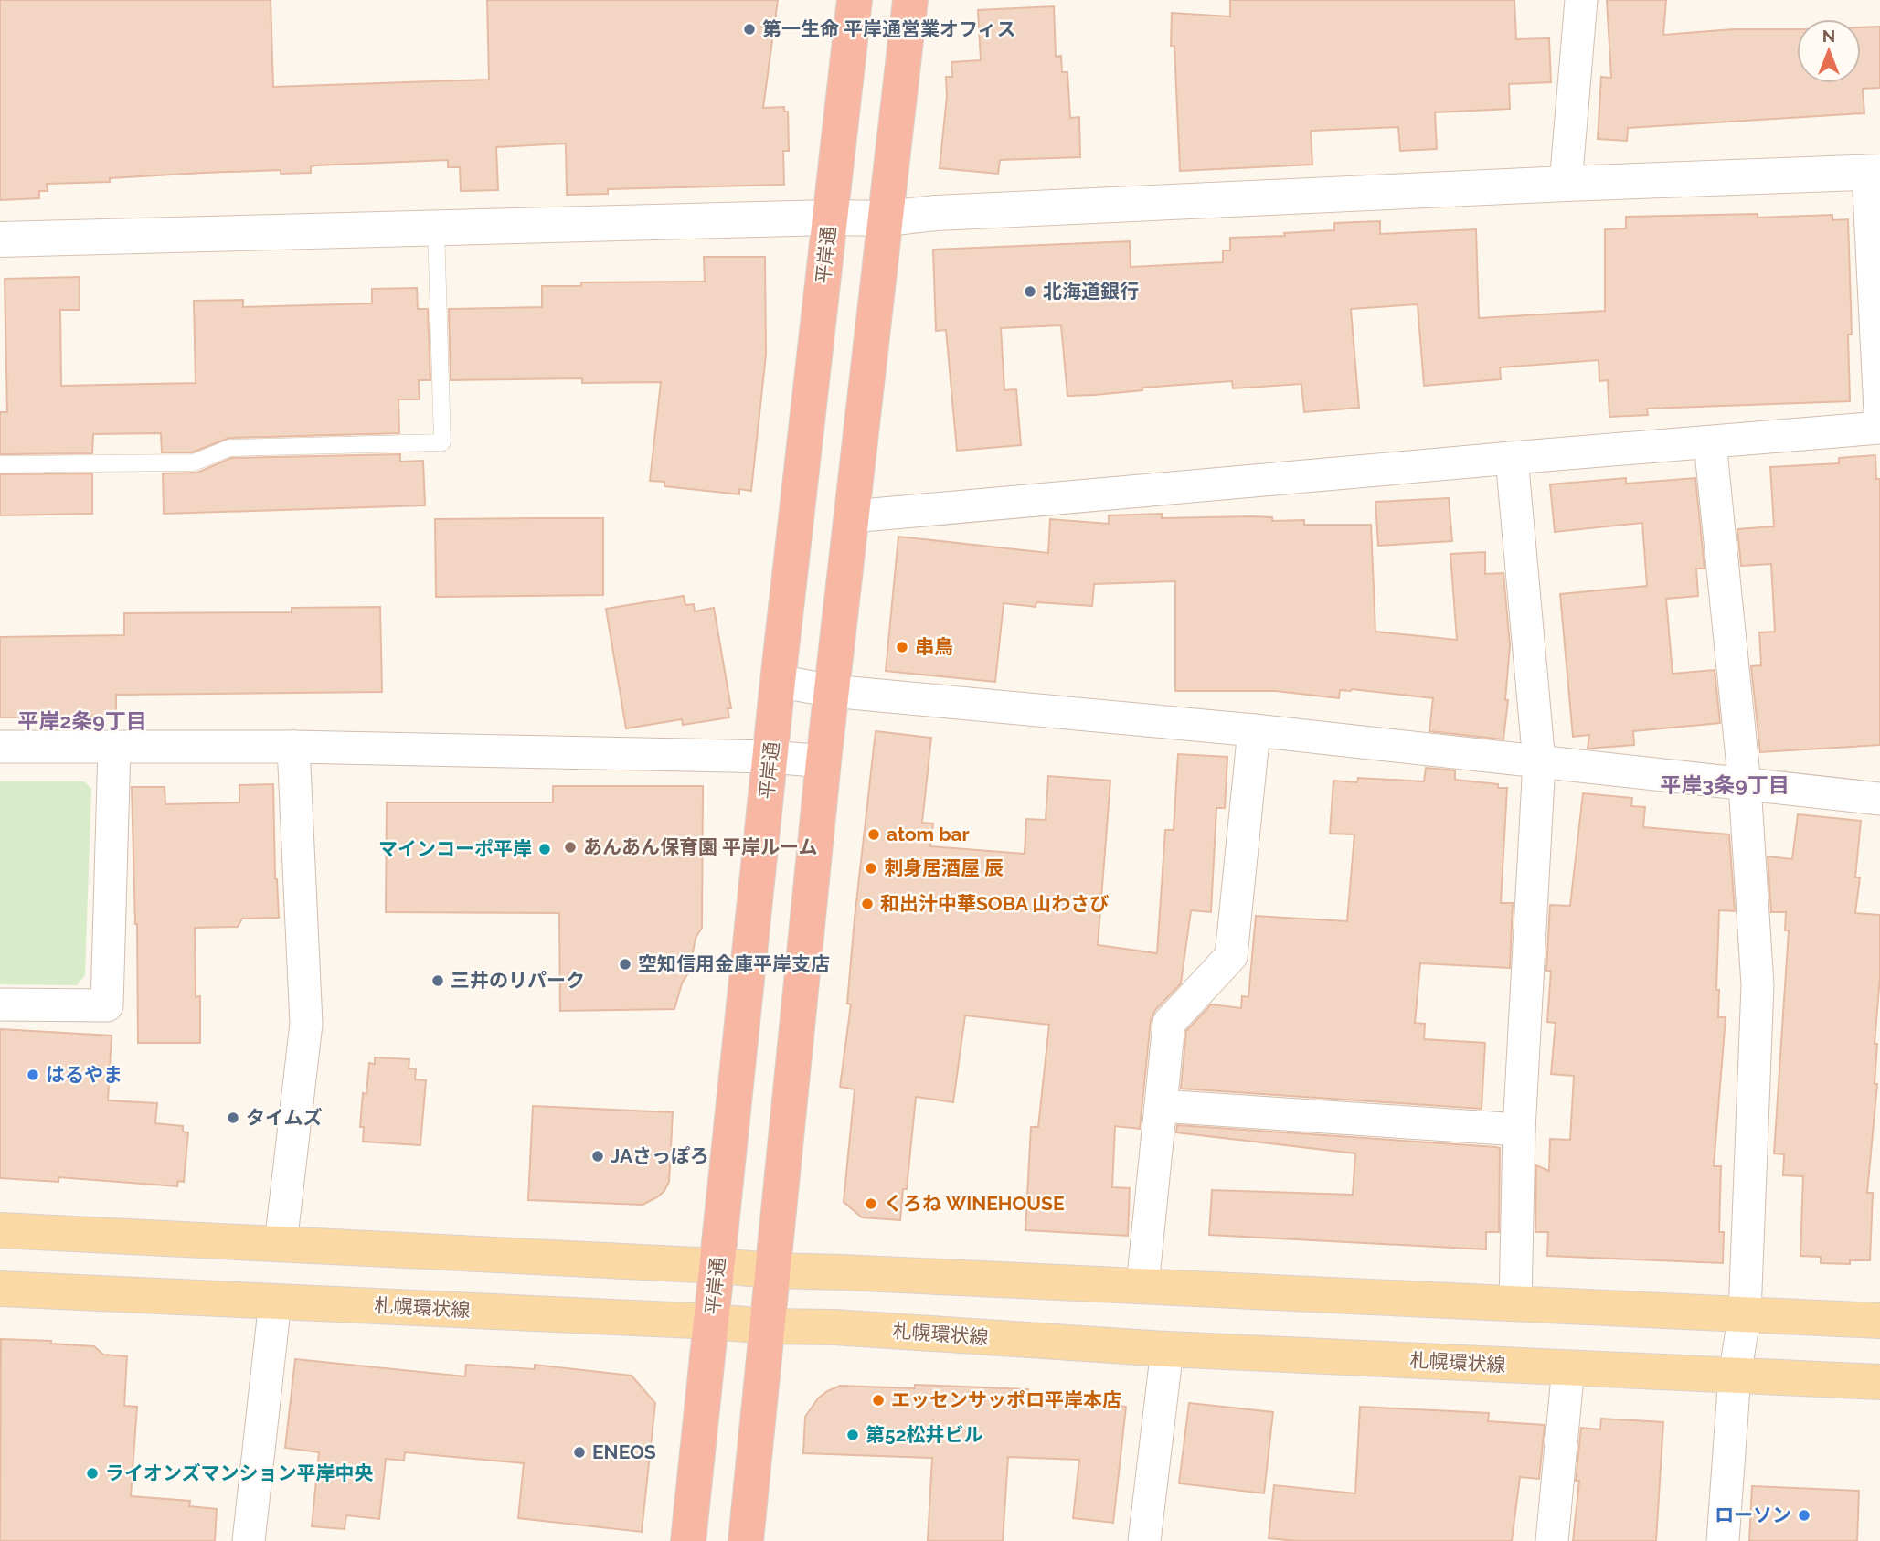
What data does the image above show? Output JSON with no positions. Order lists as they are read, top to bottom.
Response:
{
  "streets": {
    "highway": ["平岸通"],
    "main road": ["札幌環状線"]
  },
  "crossings": [
    ["平岸通", "札幌環状線"]
  ],
  "districts": ["平岸2条9丁目", "平岸3条9丁目"],
  "places": [
    "第一生命 平岸通営業オフィス",
    "北海道銀行",
    "串鳥",
    "atom bar",
    "あんあん保育園 平岸ルーム",
    "マインコーポ平岸",
    "刺身居酒屋 辰",
    "和出汁中華SOBA 山わさび",
    "空知信用金庫平岸支店",
    "三井のリパーク",
    "はるやま",
    "タイムズ",
    "JAさっぽろ",
    "くろね WINEHOUSE",
    "エッセンサッポロ平岸本店",
    "第52松井ビル",
    "ENEOS",
    "ライオンズマンション平岸中央",
    "ローソン"
  ],
  "north": "top"
}
